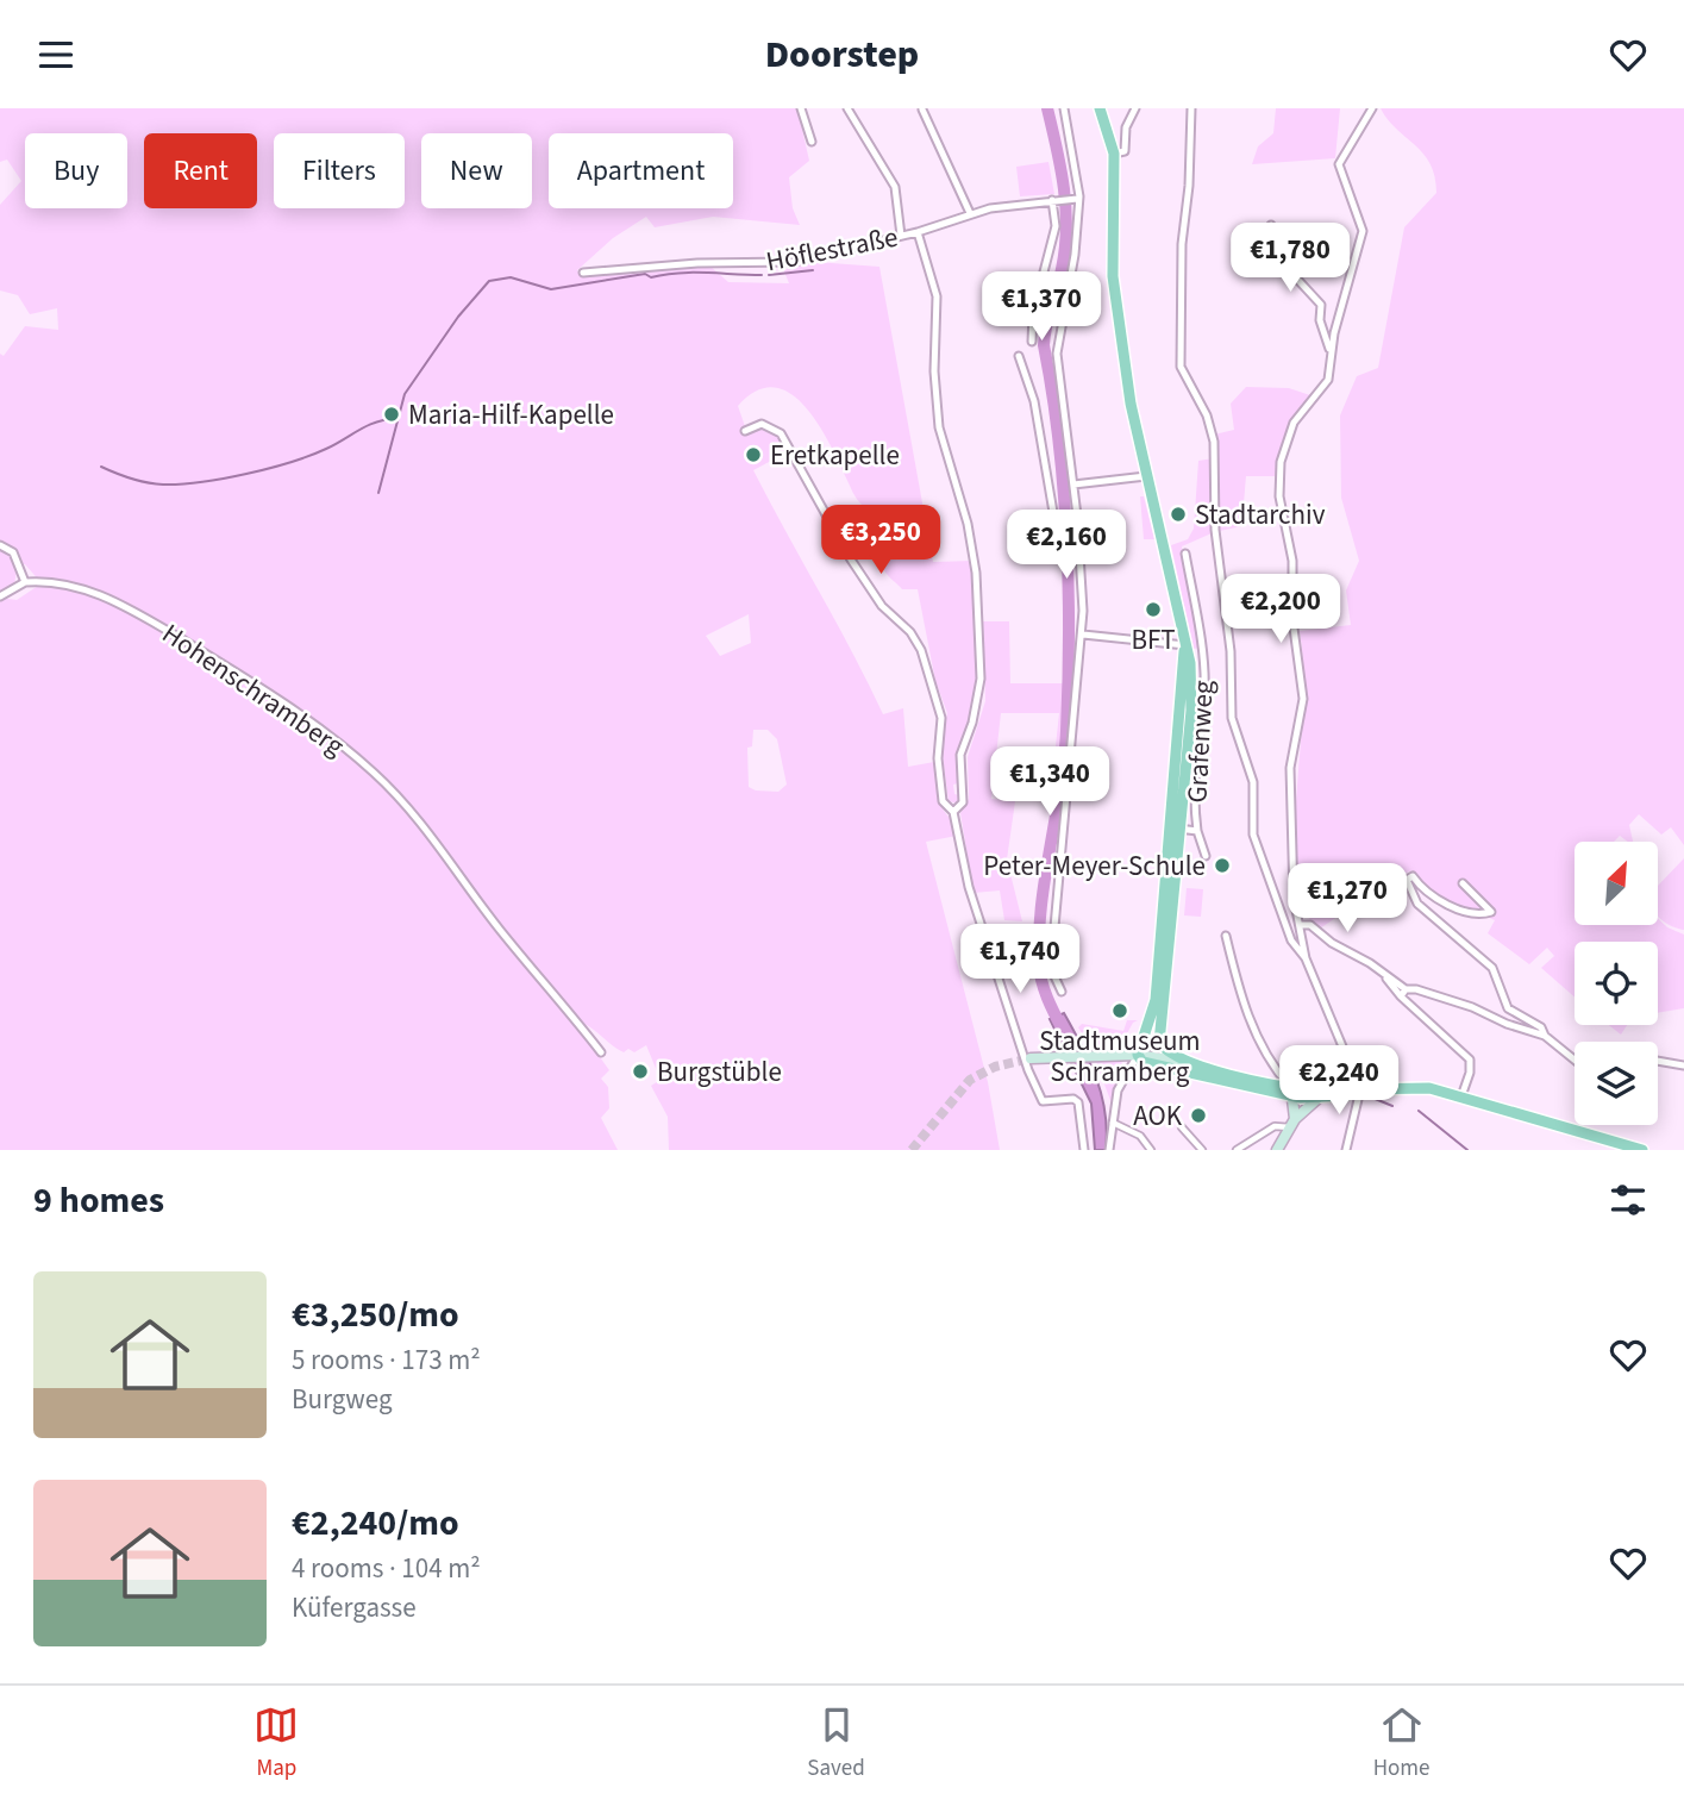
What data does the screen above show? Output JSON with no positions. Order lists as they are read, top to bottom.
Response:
{
  "streets": {
    "street": ["Höflestraße", "Hohenschramberg", "Grafenweg"]
  },
  "places": [
    "Maria-Hilf-Kapelle",
    "Eretkapelle",
    "Stadtarchiv",
    "BFT",
    "Peter-Meyer-Schule",
    "Stadtmuseum Schramberg",
    "Burgstüble",
    "AOK"
  ],
  "north": "top right",
  "page": {
    "header": "Doorstep",
    "chip": [
      "Buy",
      "Rent",
      "Filters",
      "New",
      "Apartment"
    ],
    "price": [
      "€1,780",
      "€1,370",
      "€3,250",
      "€2,160",
      "€2,200",
      "€1,340",
      "€1,270",
      "€1,740",
      "€2,240"
    ],
    "heading": "9 homes",
    "list": [
      {
        "name": "€3,250/mo",
        "note": "5 rooms · 173 m² · Burgweg"
      },
      {
        "name": "€2,240/mo",
        "note": "4 rooms · 104 m² · Küfergasse"
      }
    ],
    "tabs": ["Map", "Saved", "Home"]
  }
}
